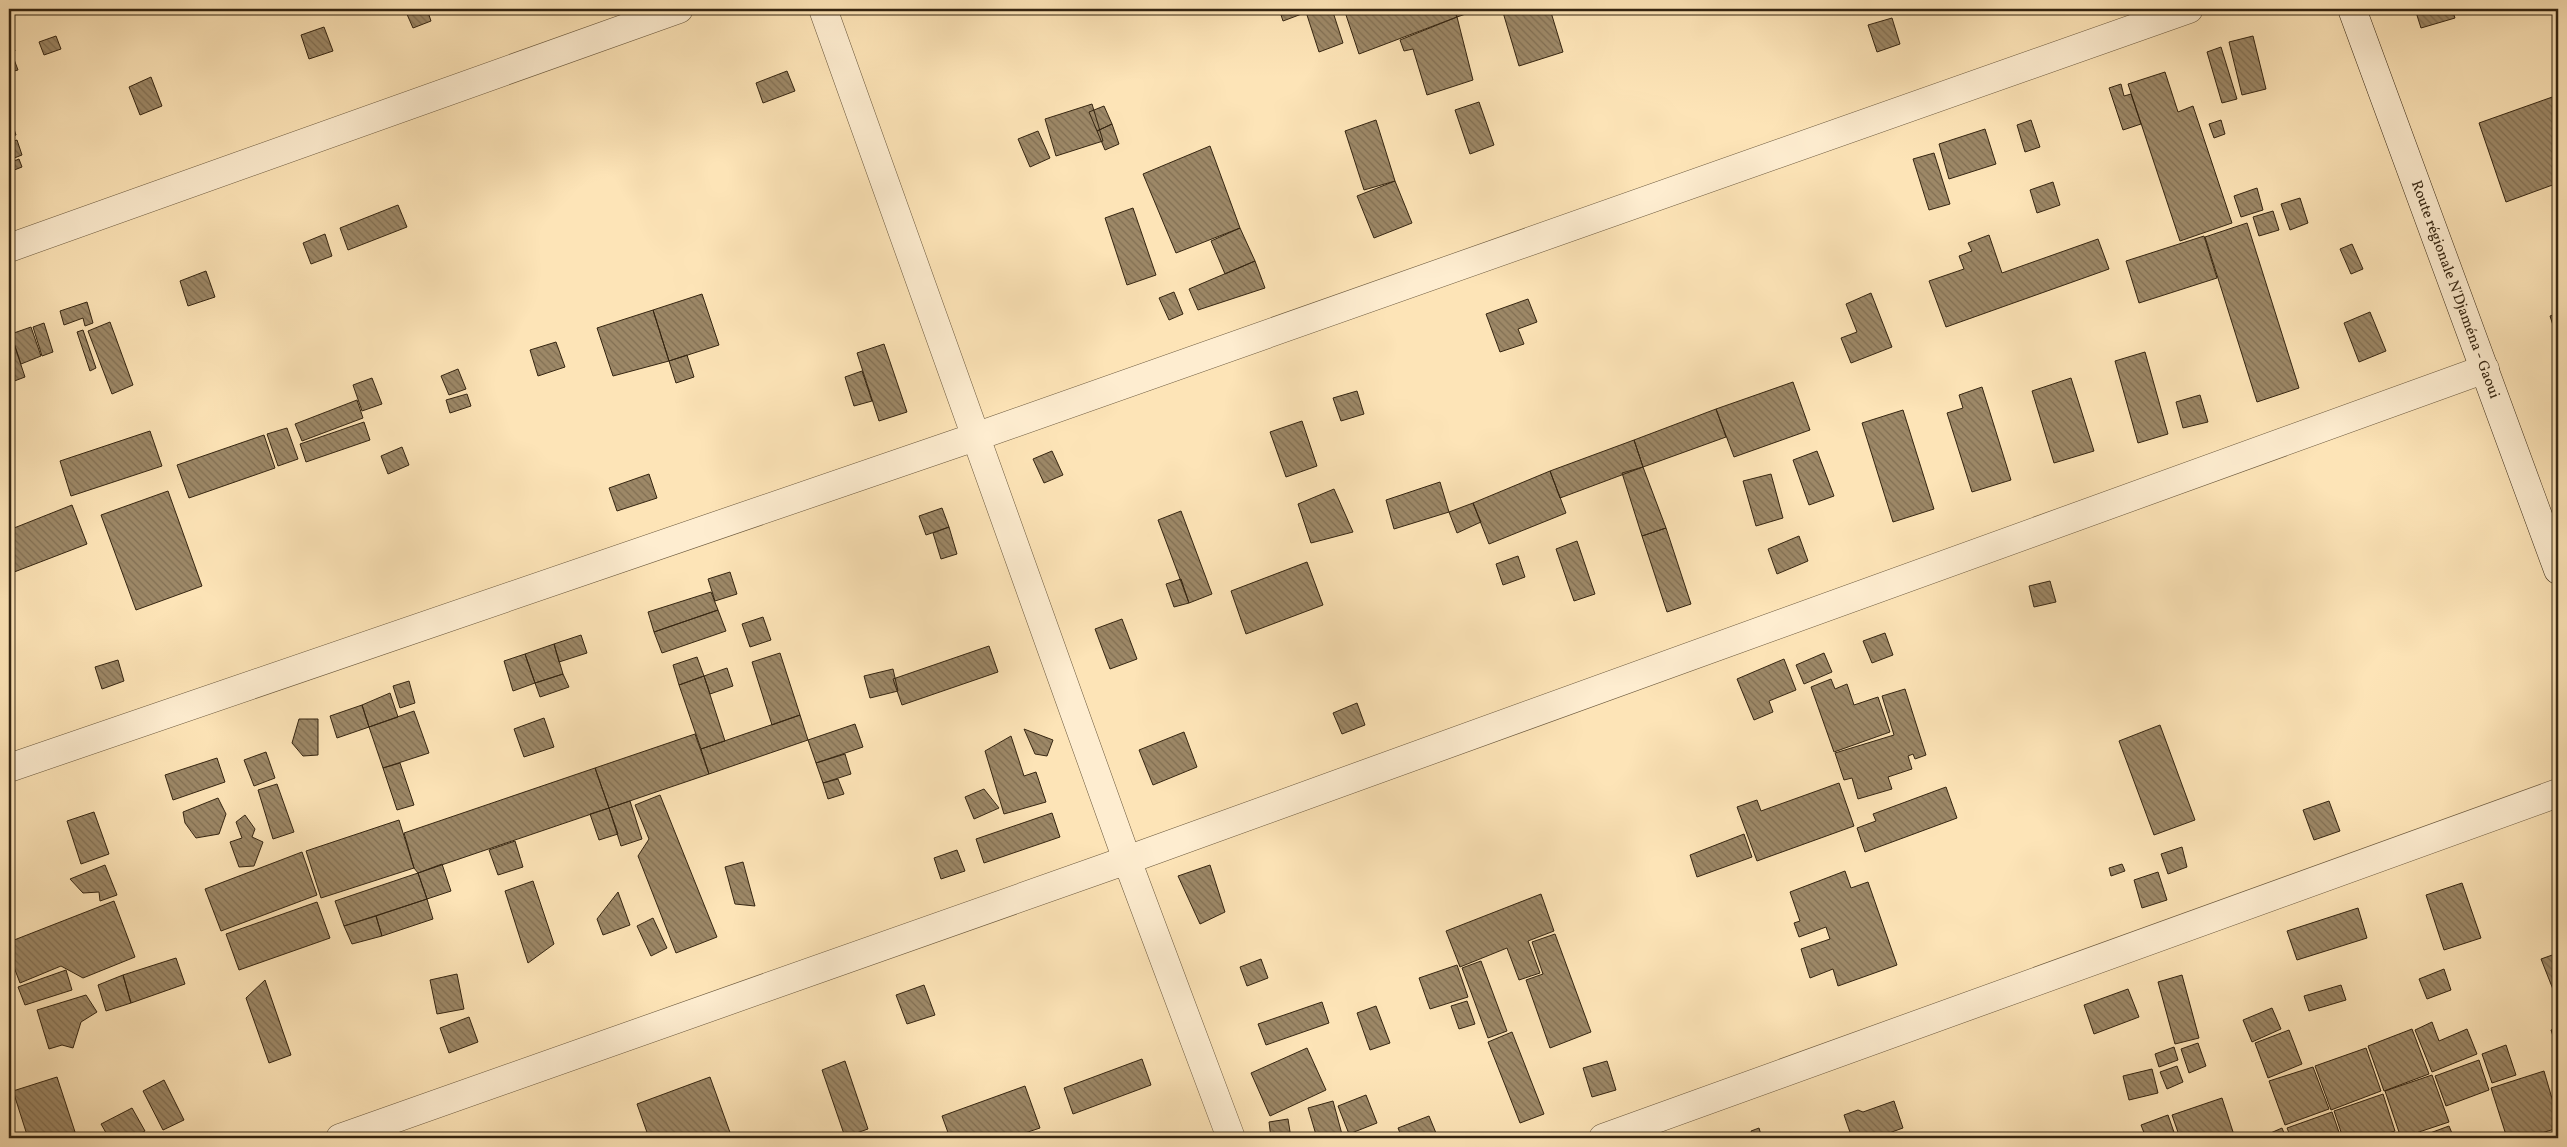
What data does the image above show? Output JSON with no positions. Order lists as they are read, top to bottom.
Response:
{
  "streets": {
    "street": ["Route régionale N'Djaména - Gaoui"]
  }
}
